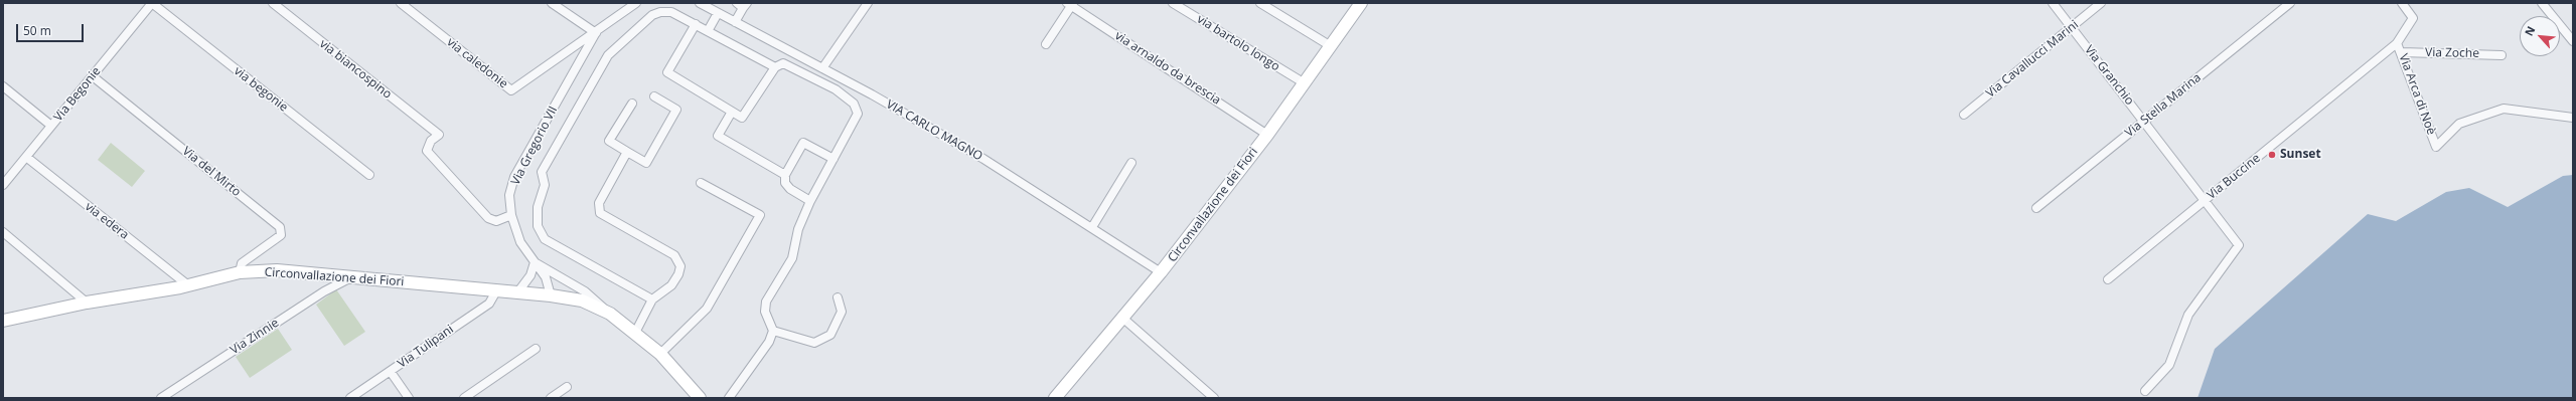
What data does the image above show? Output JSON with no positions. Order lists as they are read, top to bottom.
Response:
{
  "streets": {
    "street": [
      "via bartolo longo",
      "Via Zoche",
      "Via Cavallucci Marini",
      "via caledonie",
      "via arnaldo da brescia",
      "via biancospino",
      "Via Granchio",
      "via begonie",
      "Via Begonie",
      "Via Arca di Noè",
      "Via Stella Marina",
      "VIA CARLO MAGNO",
      "Via Gregorio VII",
      "Via del Mirto",
      "Via Buccine",
      "Circonvallazione dei Fiori",
      "via edera",
      "Via Zinnie",
      "Via Tulipani"
    ]
  },
  "crossings": [
    ["via bartolo longo", "Circonvallazione dei Fiori"],
    ["Via Zoche", "Via Arca di Noè"],
    ["Via Cavallucci Marini", "Via Granchio"],
    ["via caledonie", "Via Gregorio VII"],
    ["via arnaldo da brescia", "Circonvallazione dei Fiori"],
    ["via biancospino", "Via Gregorio VII"],
    ["Via Granchio", "Via Stella Marina"],
    ["Via Granchio", "Via Buccine"],
    ["via begonie", "Via Begonie"],
    ["Via Begonie", "Via del Mirto"],
    ["Via Begonie", "via edera"],
    ["Via Arca di Noè", "Via Buccine"],
    ["VIA CARLO MAGNO", "Circonvallazione dei Fiori"],
    ["Via Gregorio VII", "Circonvallazione dei Fiori"],
    ["Via del Mirto", "Circonvallazione dei Fiori"],
    ["Circonvallazione dei Fiori", "via edera"],
    ["Circonvallazione dei Fiori", "Via Zinnie"],
    ["Circonvallazione dei Fiori", "Via Tulipani"]
  ],
  "places": ["Sunset"],
  "scale_bar": "50 m",
  "north": "top left"
}
